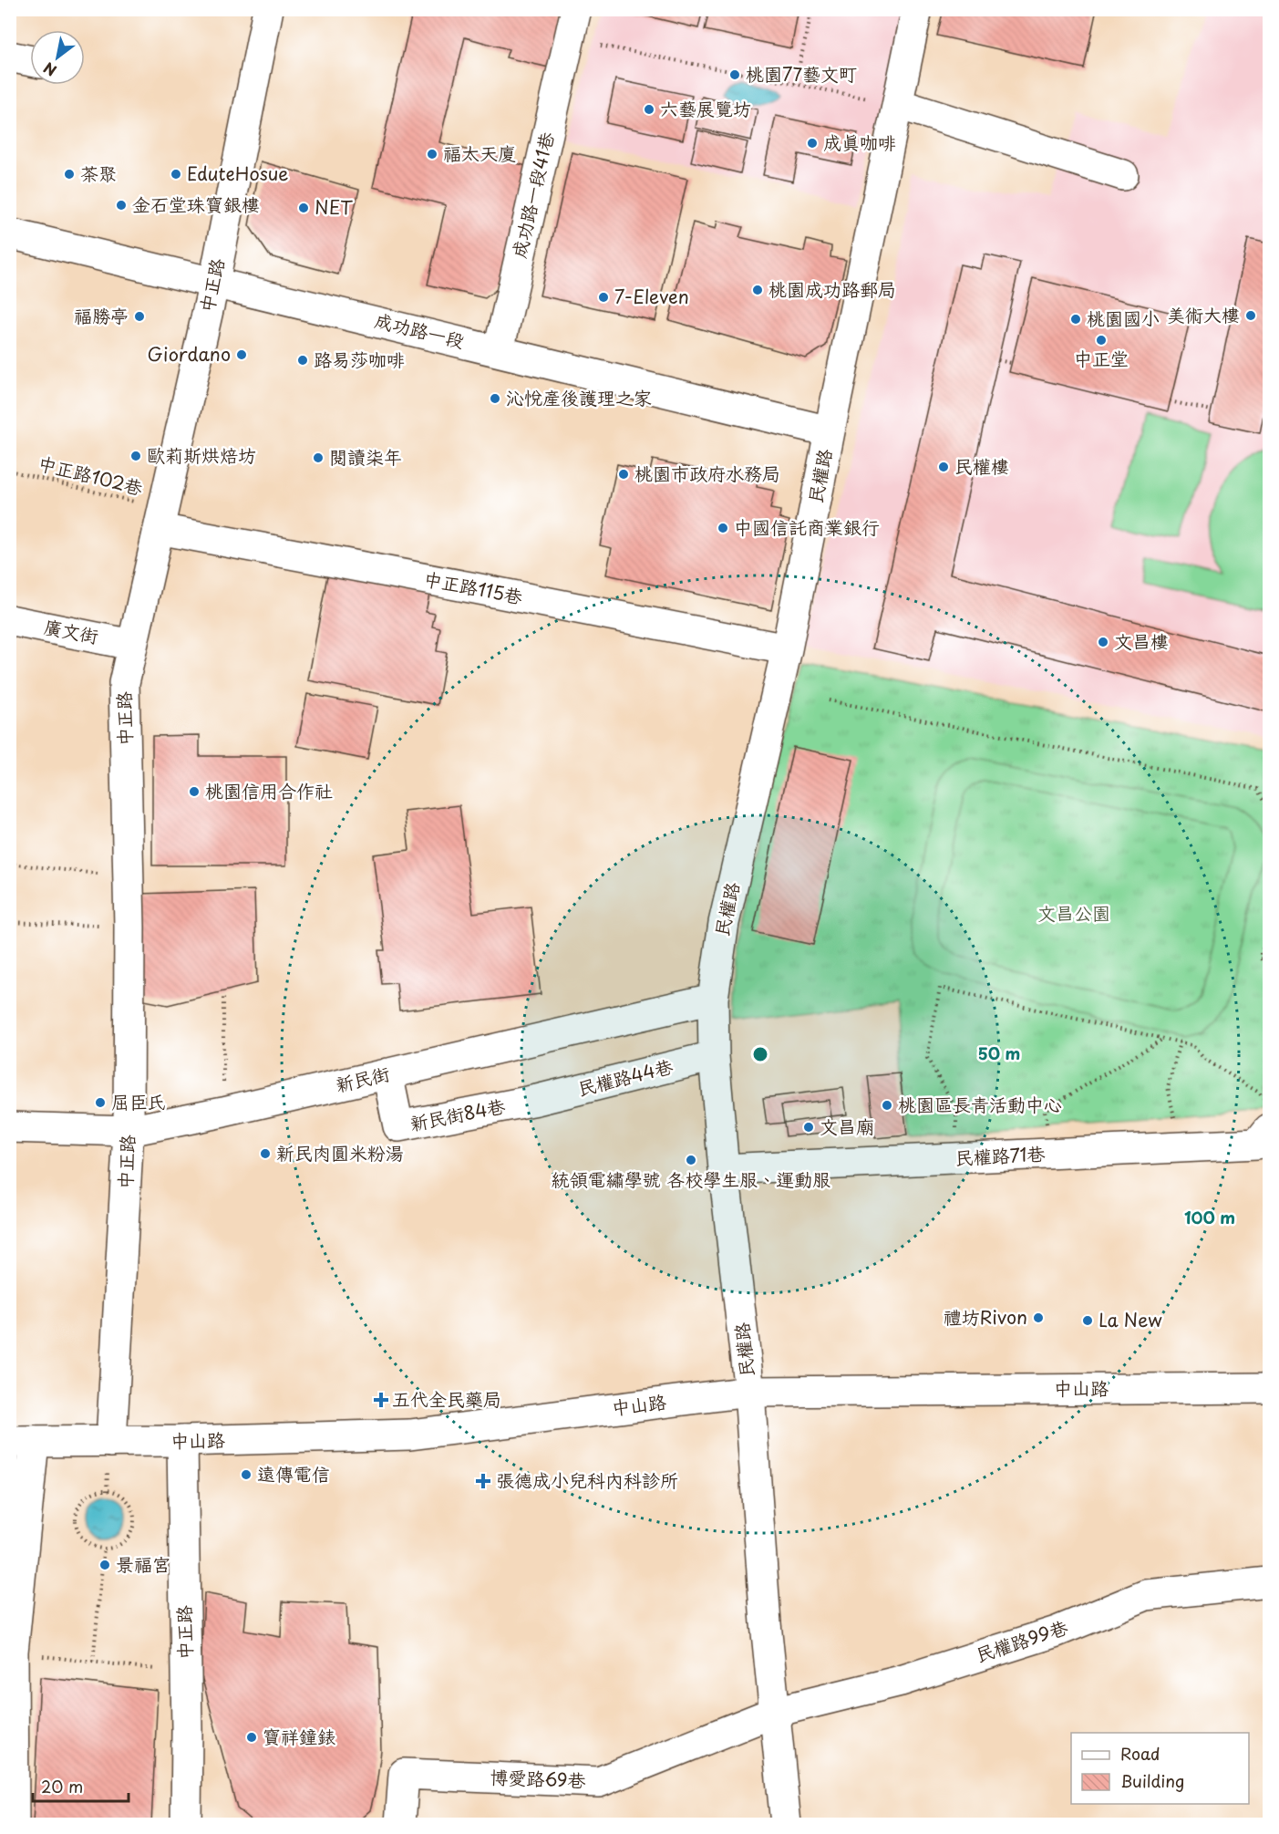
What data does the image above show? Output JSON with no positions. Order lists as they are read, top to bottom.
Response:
{
  "streets": {
    "street": [
      "成功路一段41巷",
      "中正路",
      "成功路一段",
      "民權路",
      "中正路115巷",
      "廣文街",
      "民權路44巷",
      "新民街",
      "新民街84巷",
      "民權路71巷",
      "中山路",
      "民權路99巷",
      "博愛路69巷"
    ],
    "path": ["中正路102巷"]
  },
  "crossings": [
    ["成功路一段41巷", "成功路一段"],
    ["中正路", "成功路一段"],
    ["中正路", "中正路102巷"],
    ["中正路", "中正路115巷"],
    ["中正路", "廣文街"],
    ["中正路", "新民街"],
    ["中正路", "中山路"],
    ["成功路一段", "民權路"],
    ["中正路102巷", "中正路115巷"],
    ["民權路", "中正路115巷"],
    ["民權路", "民權路44巷"],
    ["民權路", "新民街"],
    ["民權路", "民權路71巷"],
    ["民權路", "中山路"],
    ["民權路", "民權路99巷"],
    ["民權路", "博愛路69巷"],
    ["民權路44巷", "新民街84巷"],
    ["新民街", "新民街84巷"],
    ["民權路99巷", "博愛路69巷"]
  ],
  "parks": ["文昌公園"],
  "places": {
    "other": [
      "桃園77藝文町",
      "六藝展覽坊",
      "成真咖啡",
      "福太天廈",
      "茶聚",
      "EduteHosue",
      "金石堂珠寶銀樓",
      "NET",
      "桃園成功路郵局",
      "7-Eleven",
      "美術大樓",
      "福勝亭",
      "桃園國小",
      "中正堂",
      "Giordano",
      "路易莎咖啡",
      "沁悅產後護理之家",
      "歐莉斯烘焙坊",
      "閱讀柒年",
      "民權樓",
      "桃園市政府水務局",
      "中國信託商業銀行",
      "文昌樓",
      "桃園信用合作社",
      "屈臣氏",
      "桃園區長青活動中心",
      "文昌廟",
      "新民肉圓米粉湯",
      "統領電繡學號 各校學生服、運動服",
      "禮坊Rivon",
      "La New",
      "遠傳電信",
      "景福宮",
      "寶祥鐘錶"
    ],
    "health": ["五代全民藥局", "張德成小兒科內科診所"]
  },
  "legend": ["Road", "Building"],
  "scale_bar": "20 m",
  "north": "bottom left",
  "rings": ["50 m", "100 m"]
}
